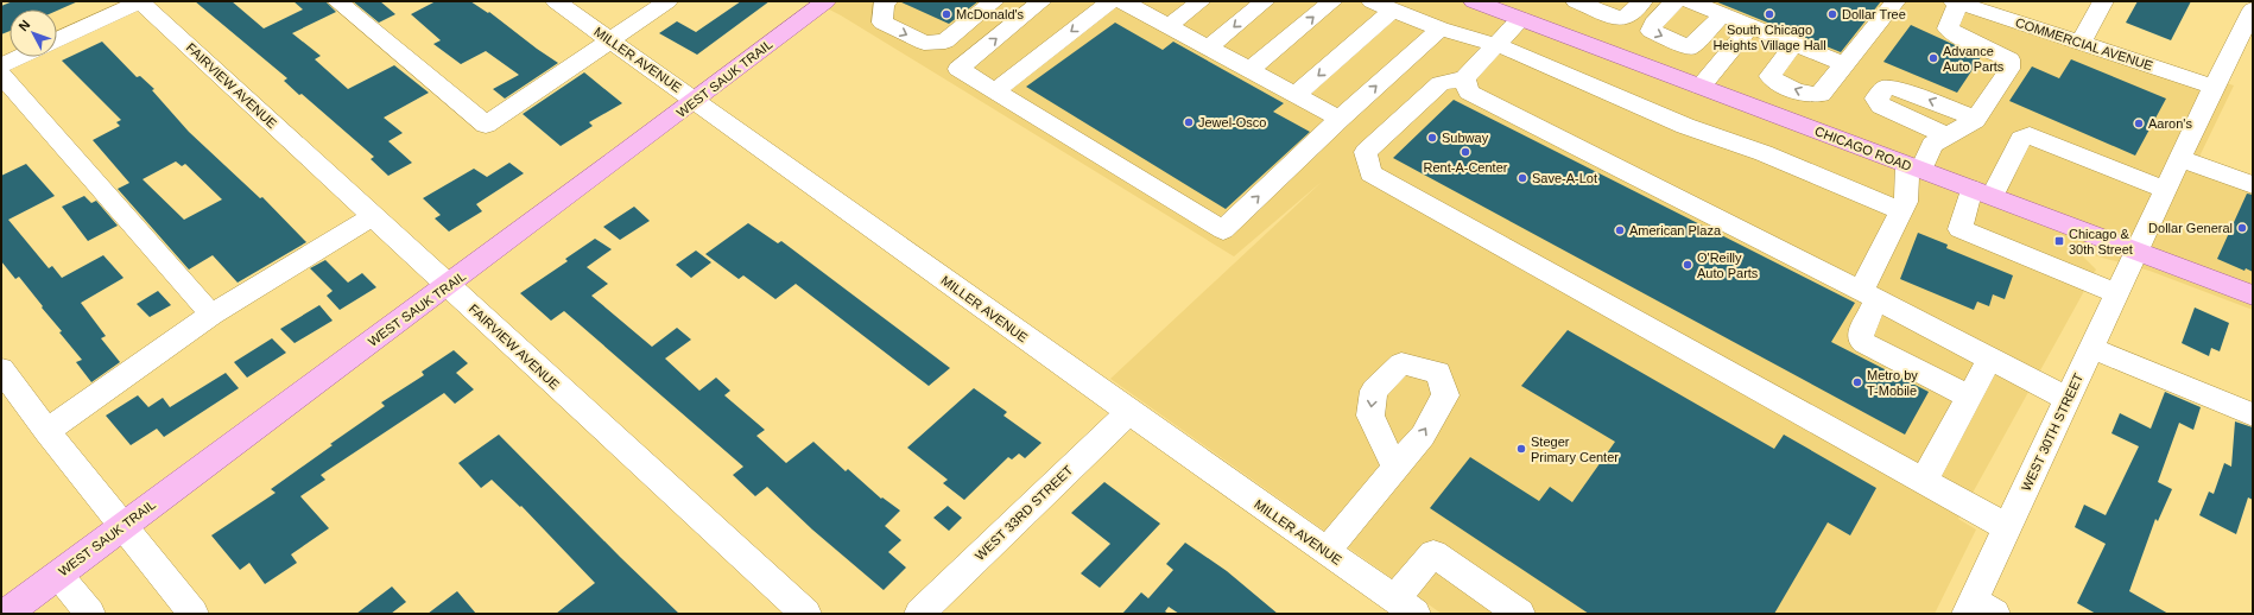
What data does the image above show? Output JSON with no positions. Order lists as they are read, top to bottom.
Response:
{
  "streets": {
    "main road": ["WEST SAUK TRAIL", "CHICAGO ROAD"],
    "street": [
      "COMMERCIAL AVENUE",
      "MILLER AVENUE",
      "FAIRVIEW AVENUE",
      "WEST 30TH STREET",
      "WEST 33RD STREET"
    ]
  },
  "crossings": [
    ["COMMERCIAL AVENUE", "WEST 30TH STREET"],
    ["MILLER AVENUE", "WEST SAUK TRAIL"],
    ["MILLER AVENUE", "WEST 33RD STREET"],
    ["WEST SAUK TRAIL", "FAIRVIEW AVENUE"],
    ["CHICAGO ROAD", "WEST 30TH STREET"]
  ],
  "places": {
    "other": [
      "McDonald's",
      "South Chicago Heights Village Hall",
      "Dollar Tree",
      "Advance Auto Parts",
      "Jewel-Osco",
      "Aaron's",
      "Subway",
      "Rent-A-Center",
      "Save-A-Lot",
      "Dollar General",
      "American Plaza",
      "O'Reilly Auto Parts",
      "Metro by T-Mobile",
      "Steger Primary Center"
    ],
    "transit": ["Chicago & 30th Street"]
  },
  "north": "top left"
}
